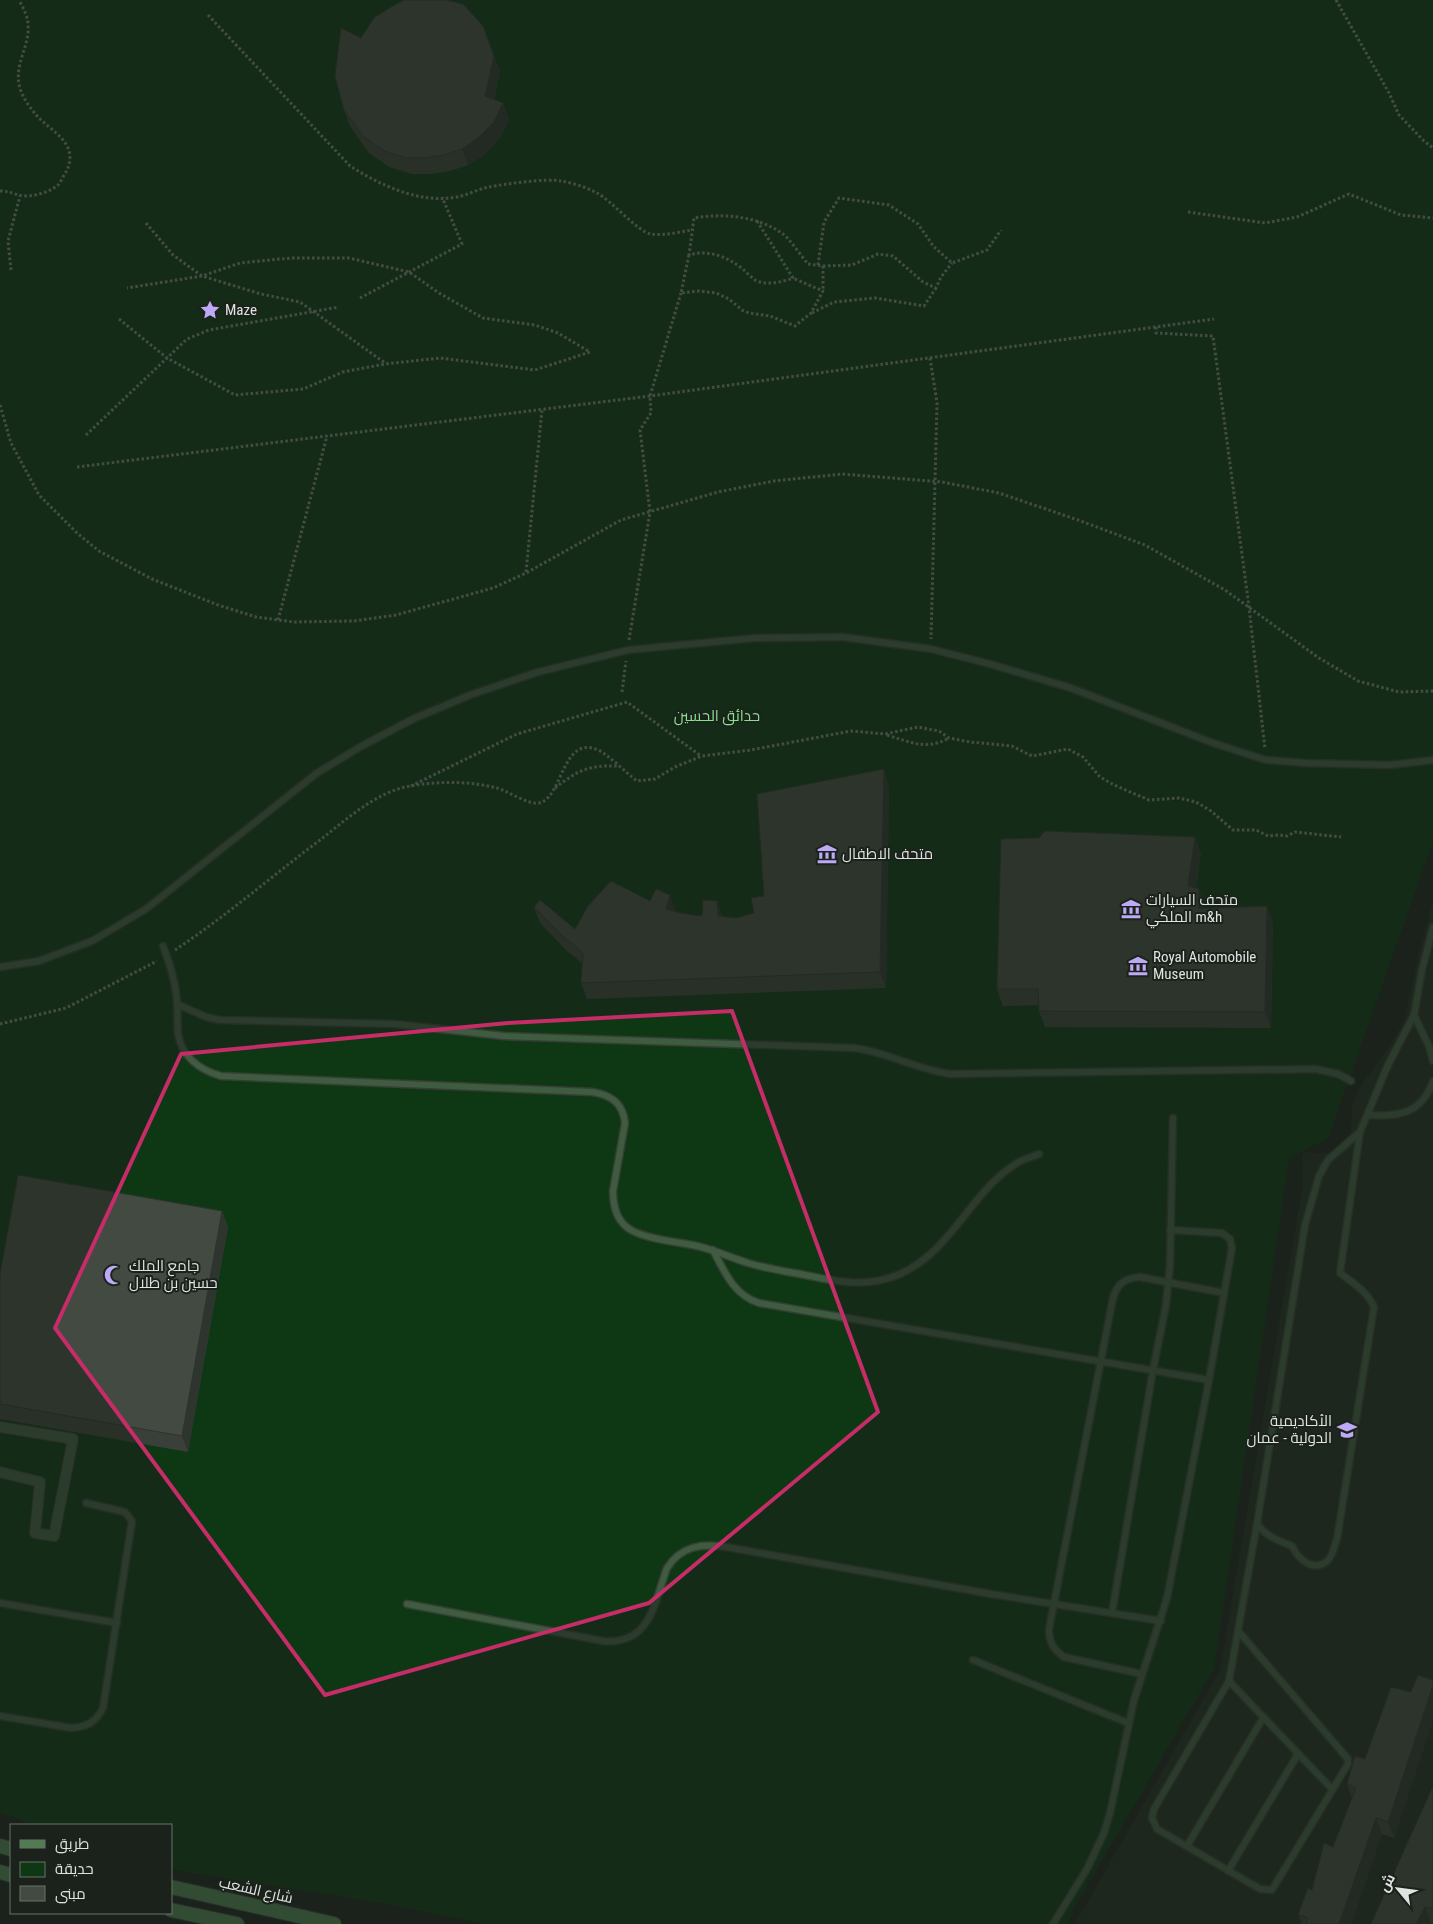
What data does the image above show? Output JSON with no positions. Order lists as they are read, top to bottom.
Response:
{
  "streets": {
    "main road": ["شارع الشعب"]
  },
  "parks": ["حدائق الحسين"],
  "places": {
    "place": ["Maze"],
    "museum": ["متحف الاطفال", "متحف السيارات الملكي m&h", "Royal Automobile Museum"],
    "mosque": ["جامع الملك حسين بن طلال"],
    "school or university": ["الأكاديمية الدولية - عمان"]
  },
  "legend": ["طريق", "حديقة", "مبنى"],
  "north": "top left"
}
